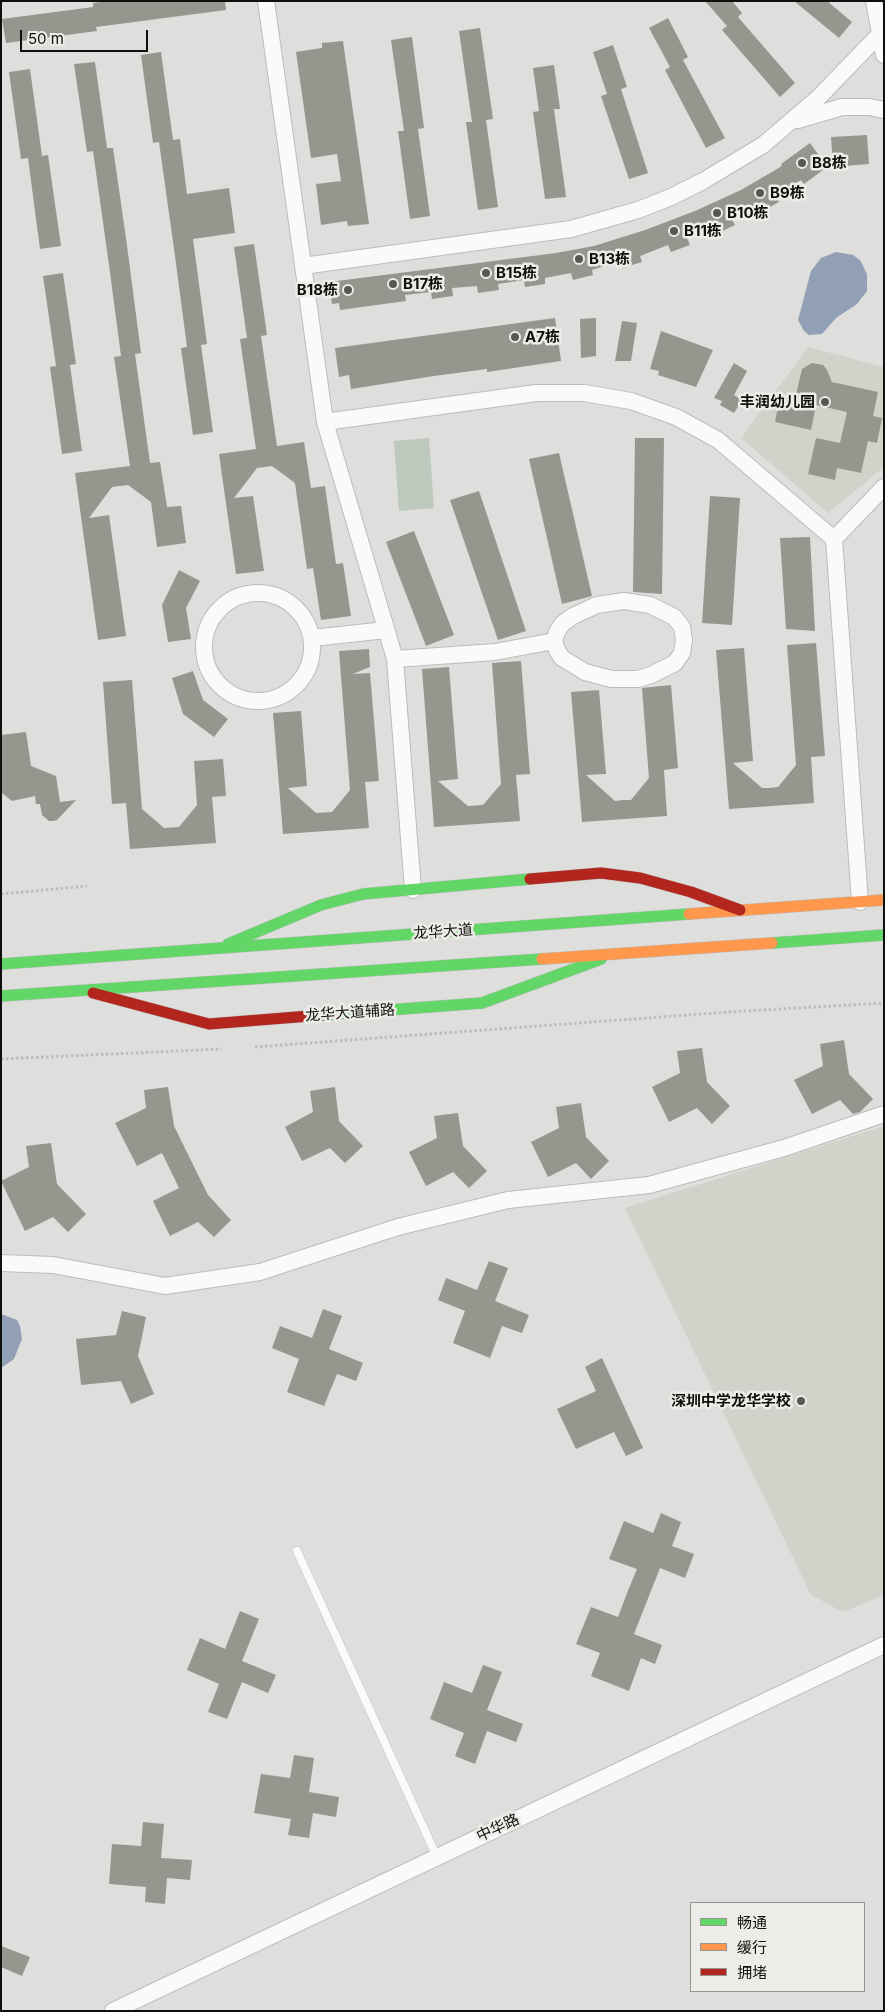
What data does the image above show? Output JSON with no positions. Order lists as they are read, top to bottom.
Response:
{
  "streets": {
    "main road": ["龙华大道", "龙华大道辅路"],
    "street": ["中华路"]
  },
  "places": [
    "B8栋",
    "B9栋",
    "B10栋",
    "B11栋",
    "B13栋",
    "B15栋",
    "B17栋",
    "B18栋",
    "A7栋",
    "丰润幼儿园",
    "深圳中学龙华学校"
  ],
  "legend": ["畅通", "缓行", "拥堵"],
  "scale_bar": "50 m"
}
